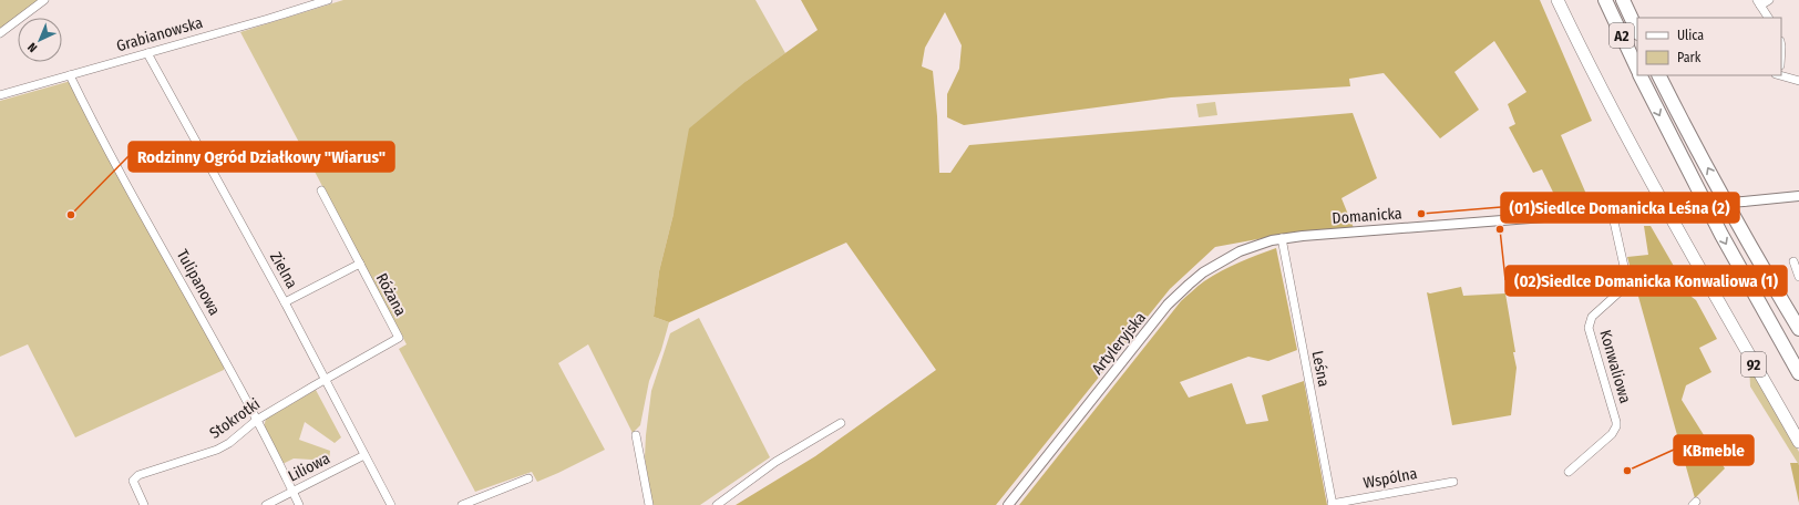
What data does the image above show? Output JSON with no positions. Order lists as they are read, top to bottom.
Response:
{
  "streets": {
    "highway": ["A2"],
    "main road": ["92"],
    "street": [
      "Grabianowska",
      "Domanicka",
      "Zielna",
      "Tulipanowa",
      "Różana",
      "Artyleryjska",
      "Konwaliowa",
      "Leśna",
      "Stokrotki",
      "Liliowa",
      "Wspólna"
    ]
  },
  "crossings": [
    ["Grabianowska", "Zielna"],
    ["Grabianowska", "Tulipanowa"],
    ["Domanicka", "Artyleryjska"],
    ["Domanicka", "Konwaliowa"],
    ["Domanicka", "Leśna"],
    ["Zielna", "Różana"],
    ["Zielna", "Stokrotki"],
    ["Zielna", "Liliowa"],
    ["Tulipanowa", "Stokrotki"],
    ["Tulipanowa", "Liliowa"],
    ["Różana", "Stokrotki"],
    ["Artyleryjska", "Leśna"],
    ["Leśna", "Wspólna"]
  ],
  "places": [
    "(01)Siedlce Domanicka Leśna (2)",
    "Rodzinny Ogród Działkowy \"Wiarus\"",
    "(02)Siedlce Domanicka Konwaliowa (1)",
    "KBmeble"
  ],
  "legend": ["Ulica", "Park"],
  "north": "bottom left"
}
